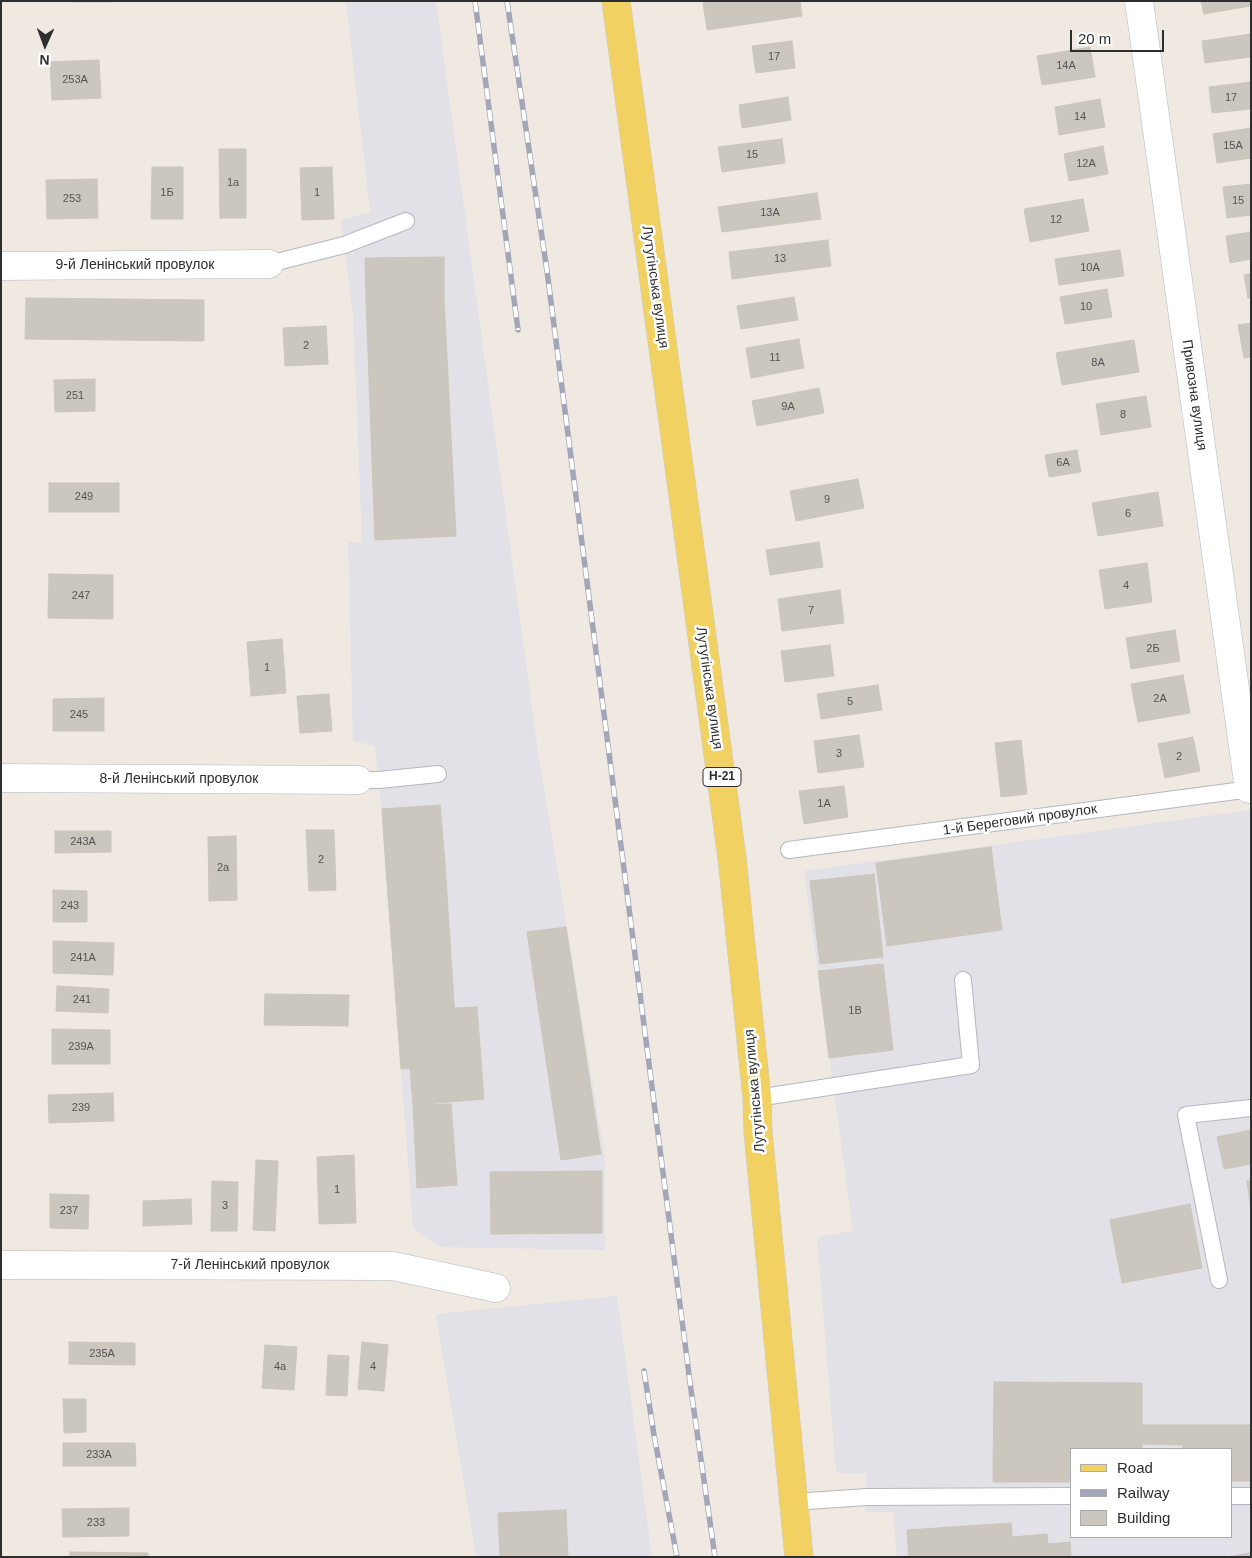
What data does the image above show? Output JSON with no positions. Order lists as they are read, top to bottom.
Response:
{
  "streets": {
    "main road": ["Лутугінська вулиця", "Н-21"],
    "street": [
      "9-й Ленінський провулок",
      "Привозна вулиця",
      "8-й Ленінський провулок",
      "7-й Ленінський провулок"
    ],
    "lane": ["1-й Береговий провулок"]
  },
  "crossings": [
    ["Привозна вулиця", "1-й Береговий провулок"]
  ],
  "house_numbers": [
    "17",
    "14А",
    "253А",
    "17",
    "14",
    "15А",
    "15",
    "12А",
    "1а",
    "1Б",
    "1",
    "253",
    "15",
    "13А",
    "12",
    "13",
    "10А",
    "10",
    "2",
    "11",
    "8А",
    "251",
    "9А",
    "8",
    "6А",
    "249",
    "9",
    "6",
    "4",
    "247",
    "7",
    "2Б",
    "1",
    "2А",
    "5",
    "245",
    "3",
    "2",
    "1А",
    "243А",
    "2",
    "2а",
    "243",
    "241А",
    "241",
    "1В",
    "239А",
    "239",
    "1",
    "3",
    "237",
    "235А",
    "4а",
    "4",
    "233А",
    "233"
  ],
  "legend": ["Road", "Railway", "Building"],
  "scale_bar": "20 m",
  "north": "bottom"
}
